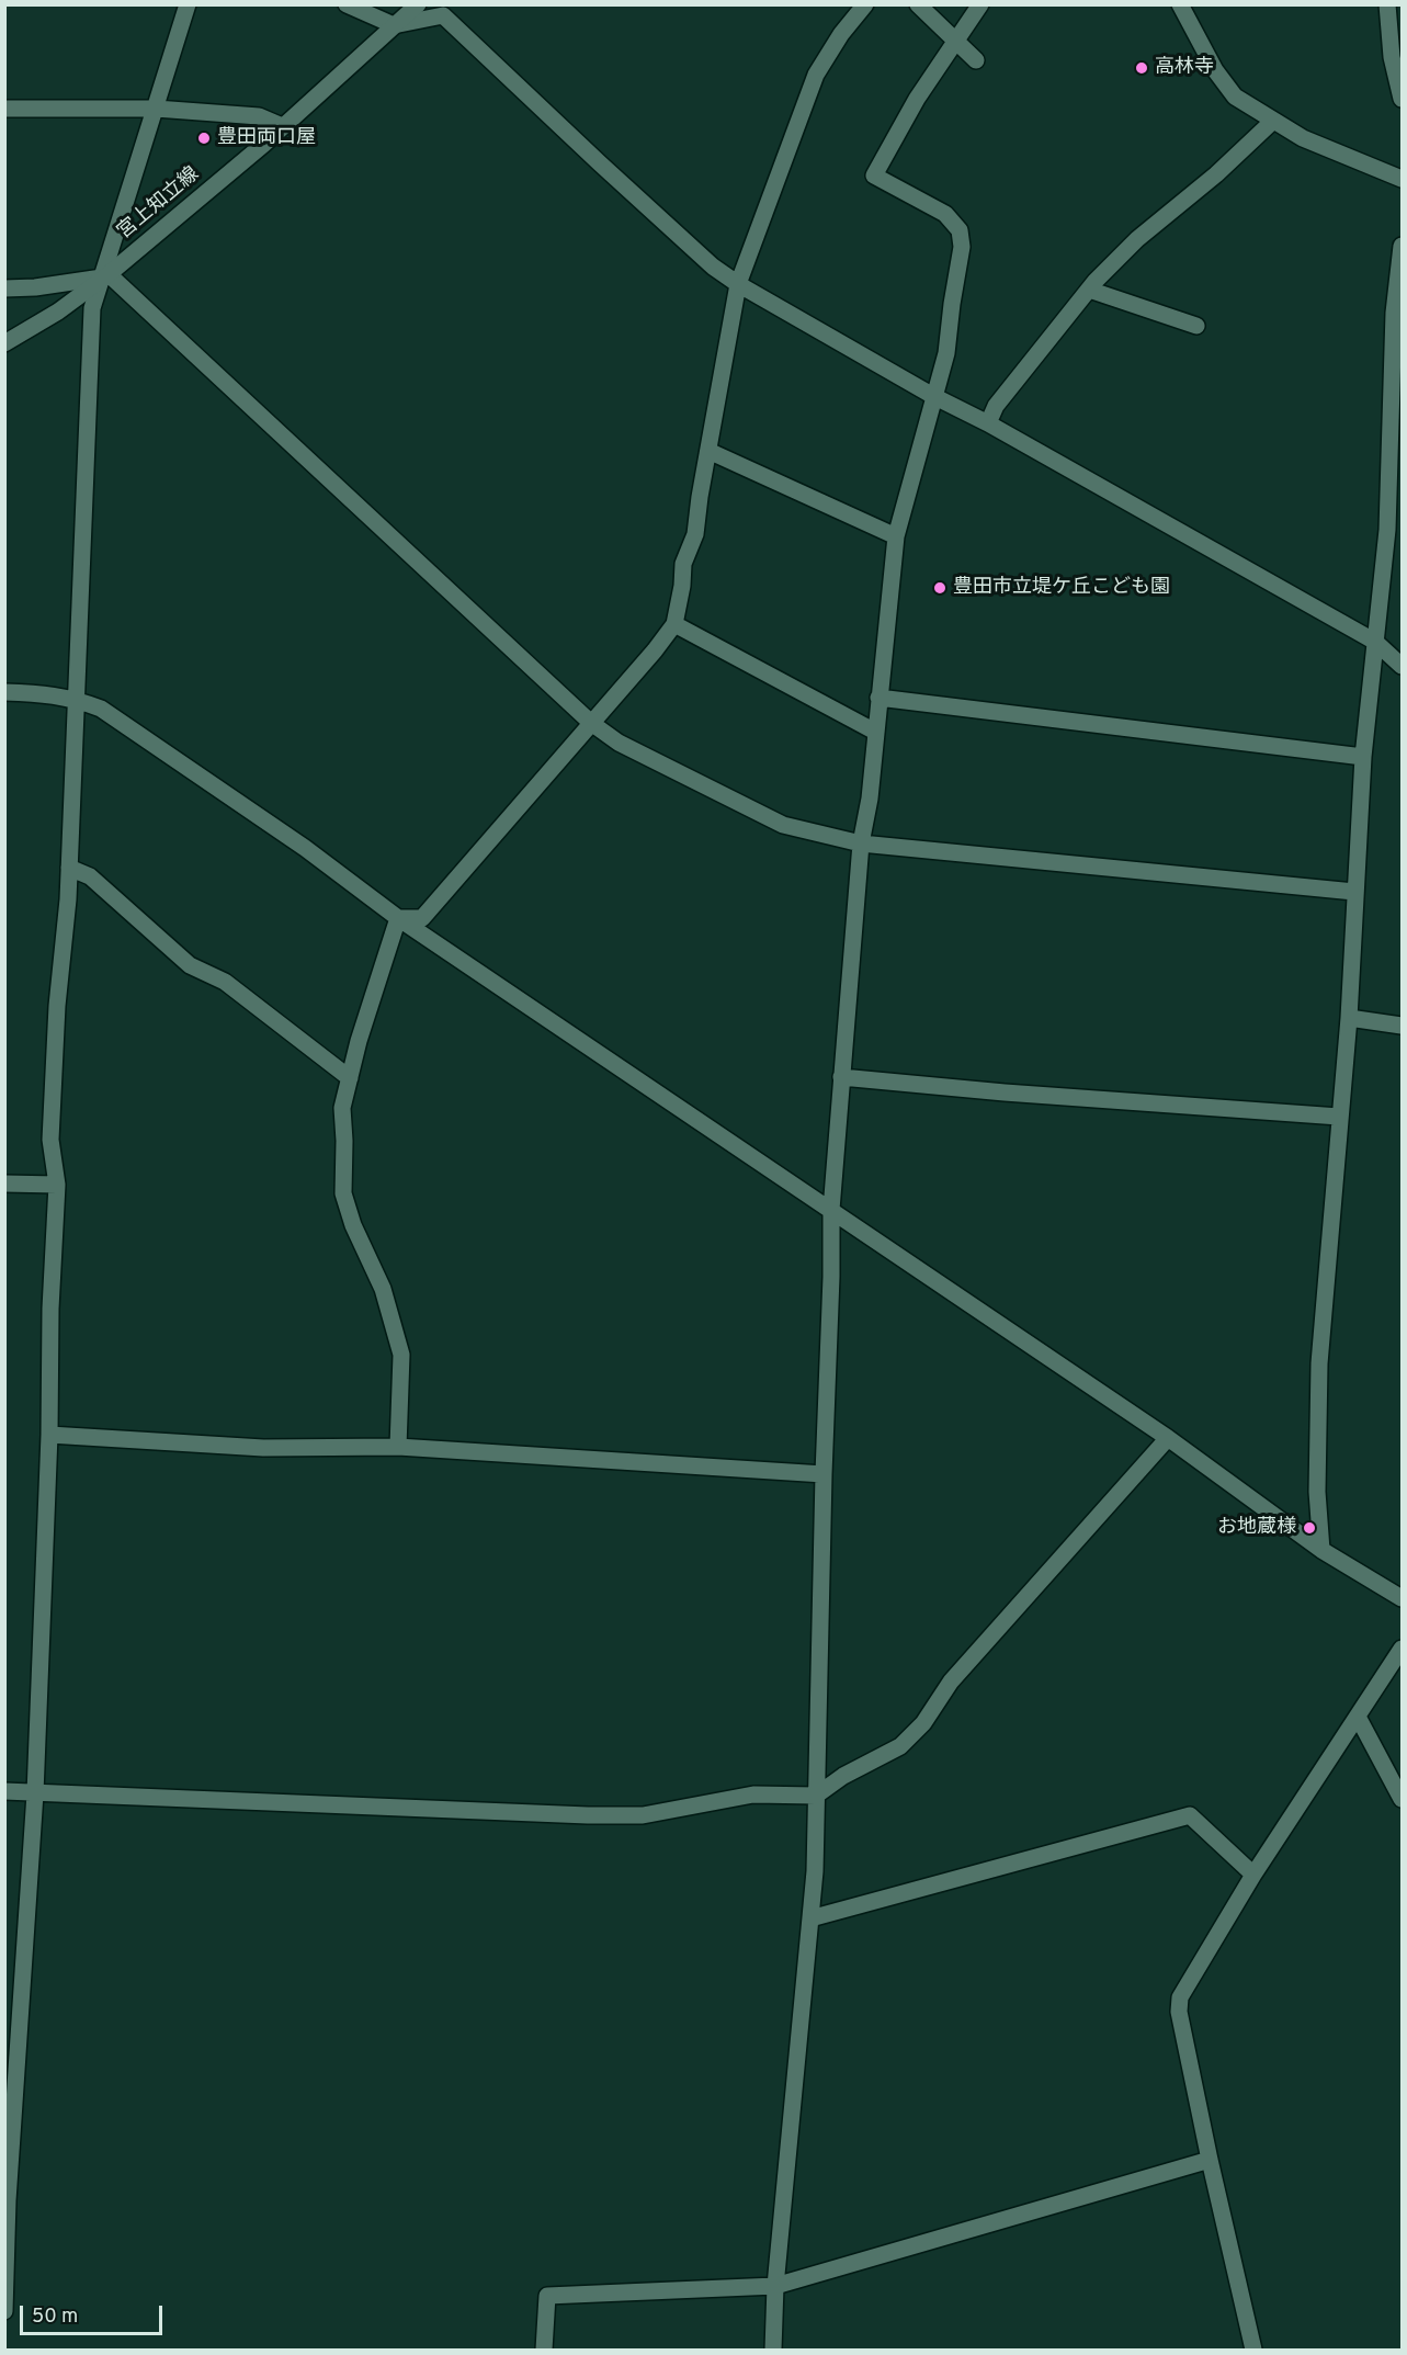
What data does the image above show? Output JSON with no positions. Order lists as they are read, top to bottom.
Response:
{
  "streets": {
    "street": ["宮上知立線"]
  },
  "places": [
    "高林寺",
    "豊田両口屋",
    "豊田市立堤ケ丘こども園",
    "お地蔵様"
  ],
  "scale_bar": "50 m"
}
